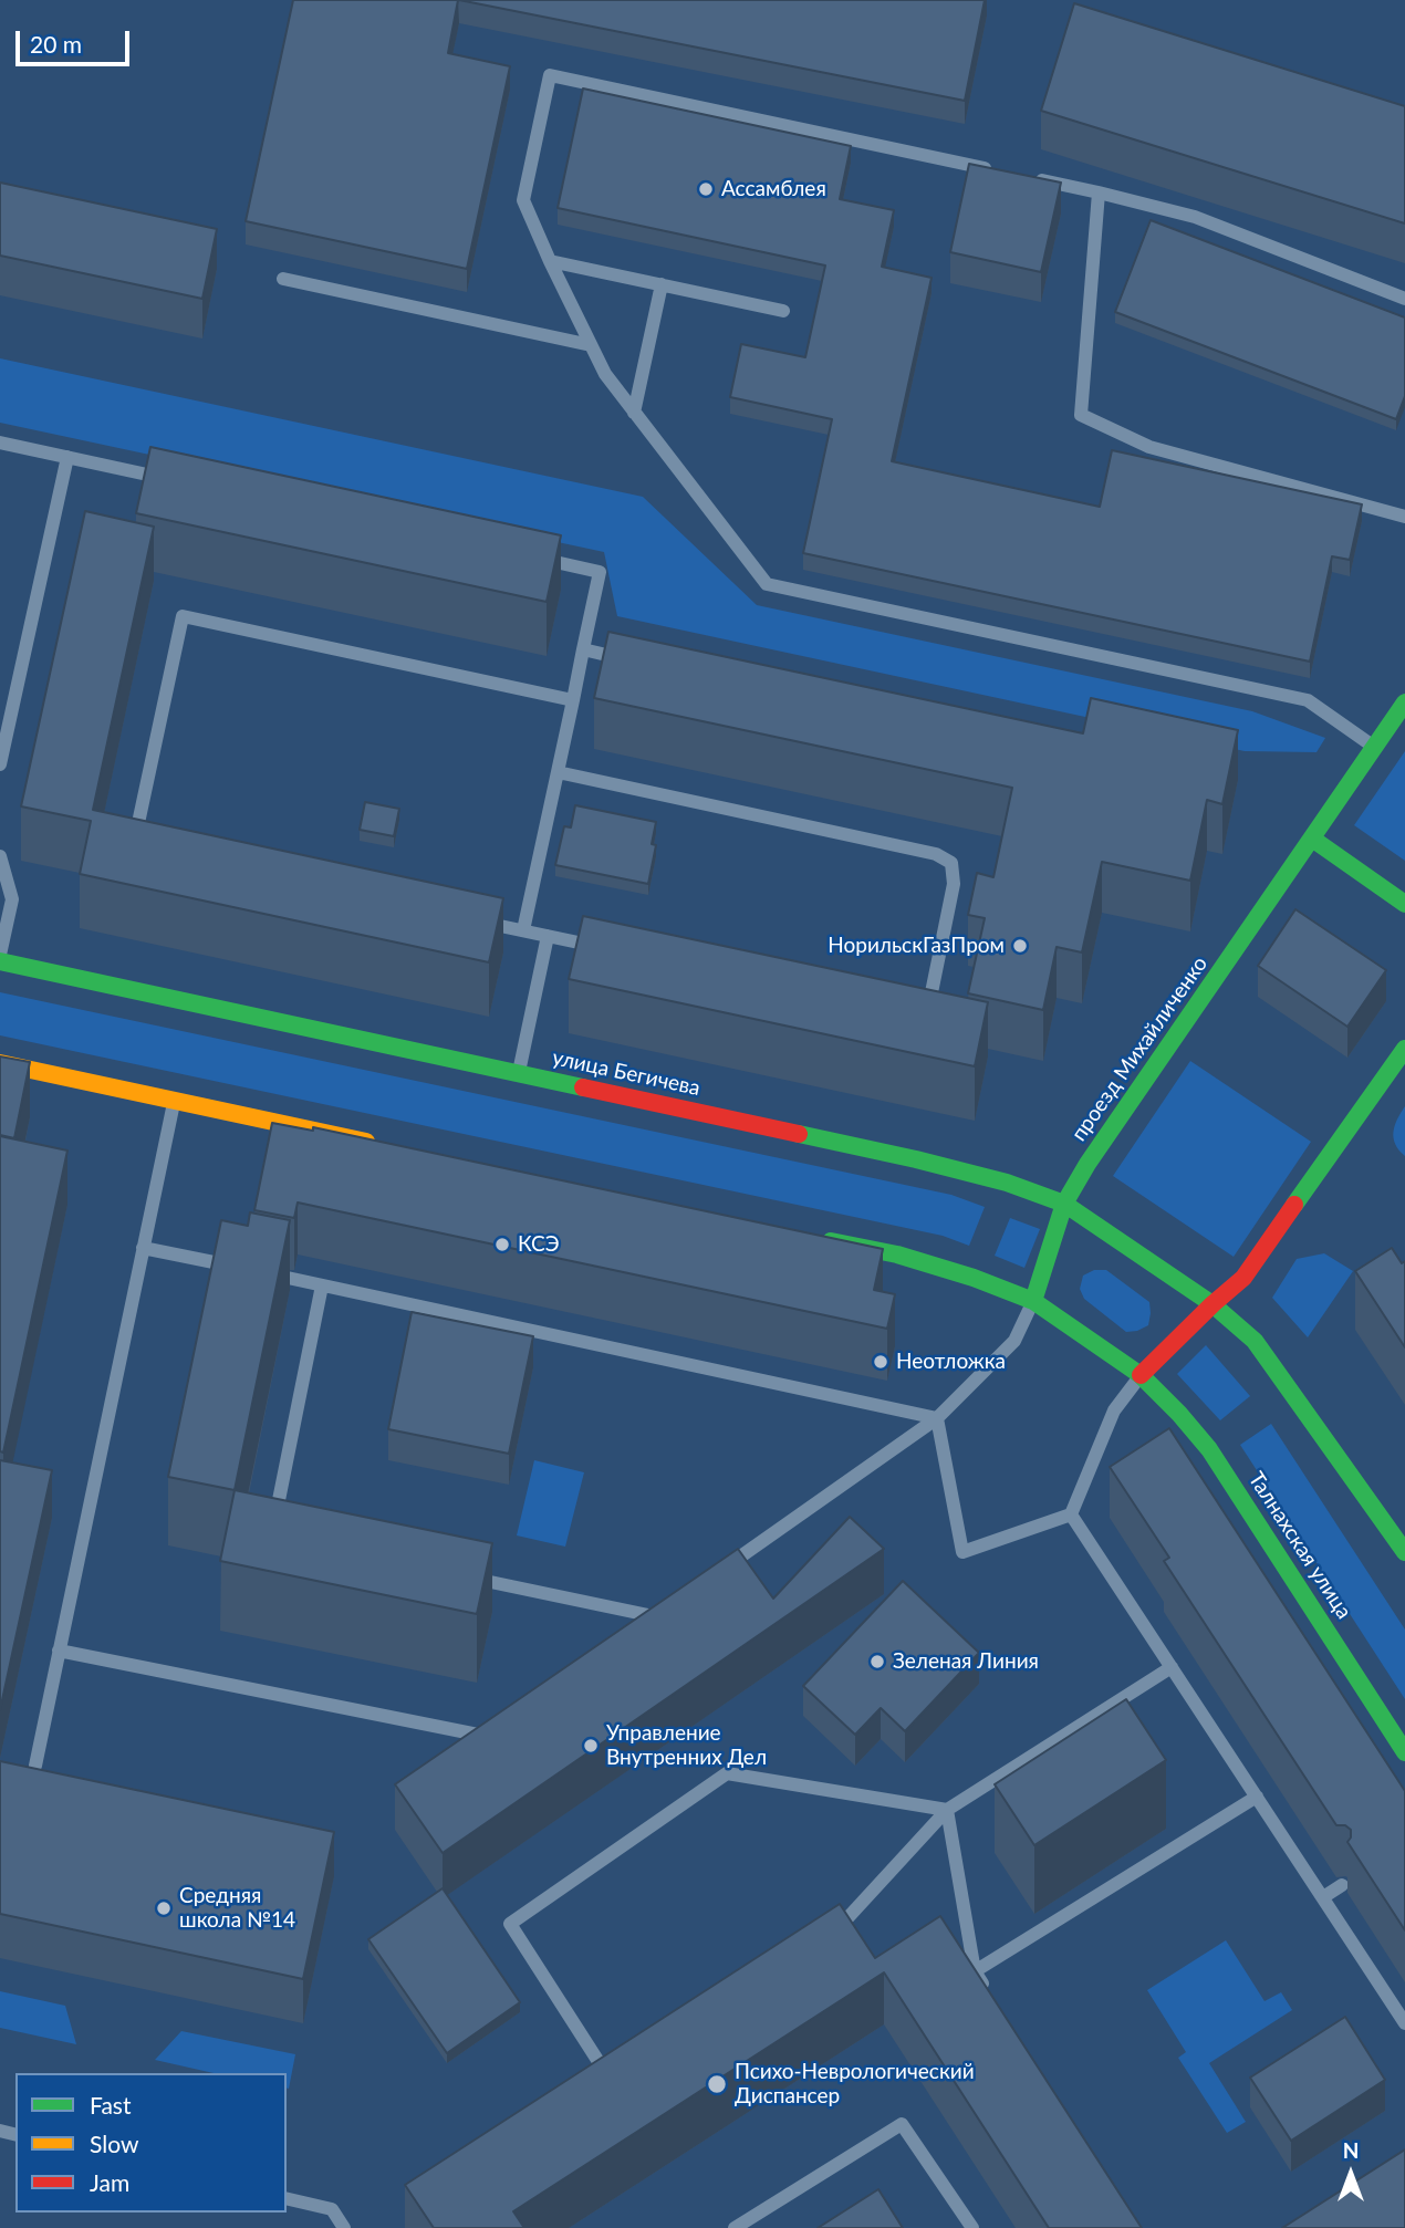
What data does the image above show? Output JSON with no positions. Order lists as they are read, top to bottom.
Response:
{
  "streets": {
    "street": ["проезд Михайличенко", "улица Бегичева", "Талнахская улица"]
  },
  "crossings": [
    ["проезд Михайличенко", "улица Бегичева"]
  ],
  "places": [
    "Ассамблея",
    "НорильскГазПром",
    "КСЭ",
    "Неотложка",
    "Зеленая Линия",
    "Управление Внутренних Дел",
    "Средняя школа №14",
    "Психо-Неврологический Диспансер"
  ],
  "legend": ["Fast", "Slow", "Jam"],
  "scale_bar": "20 m",
  "north": "top"
}
